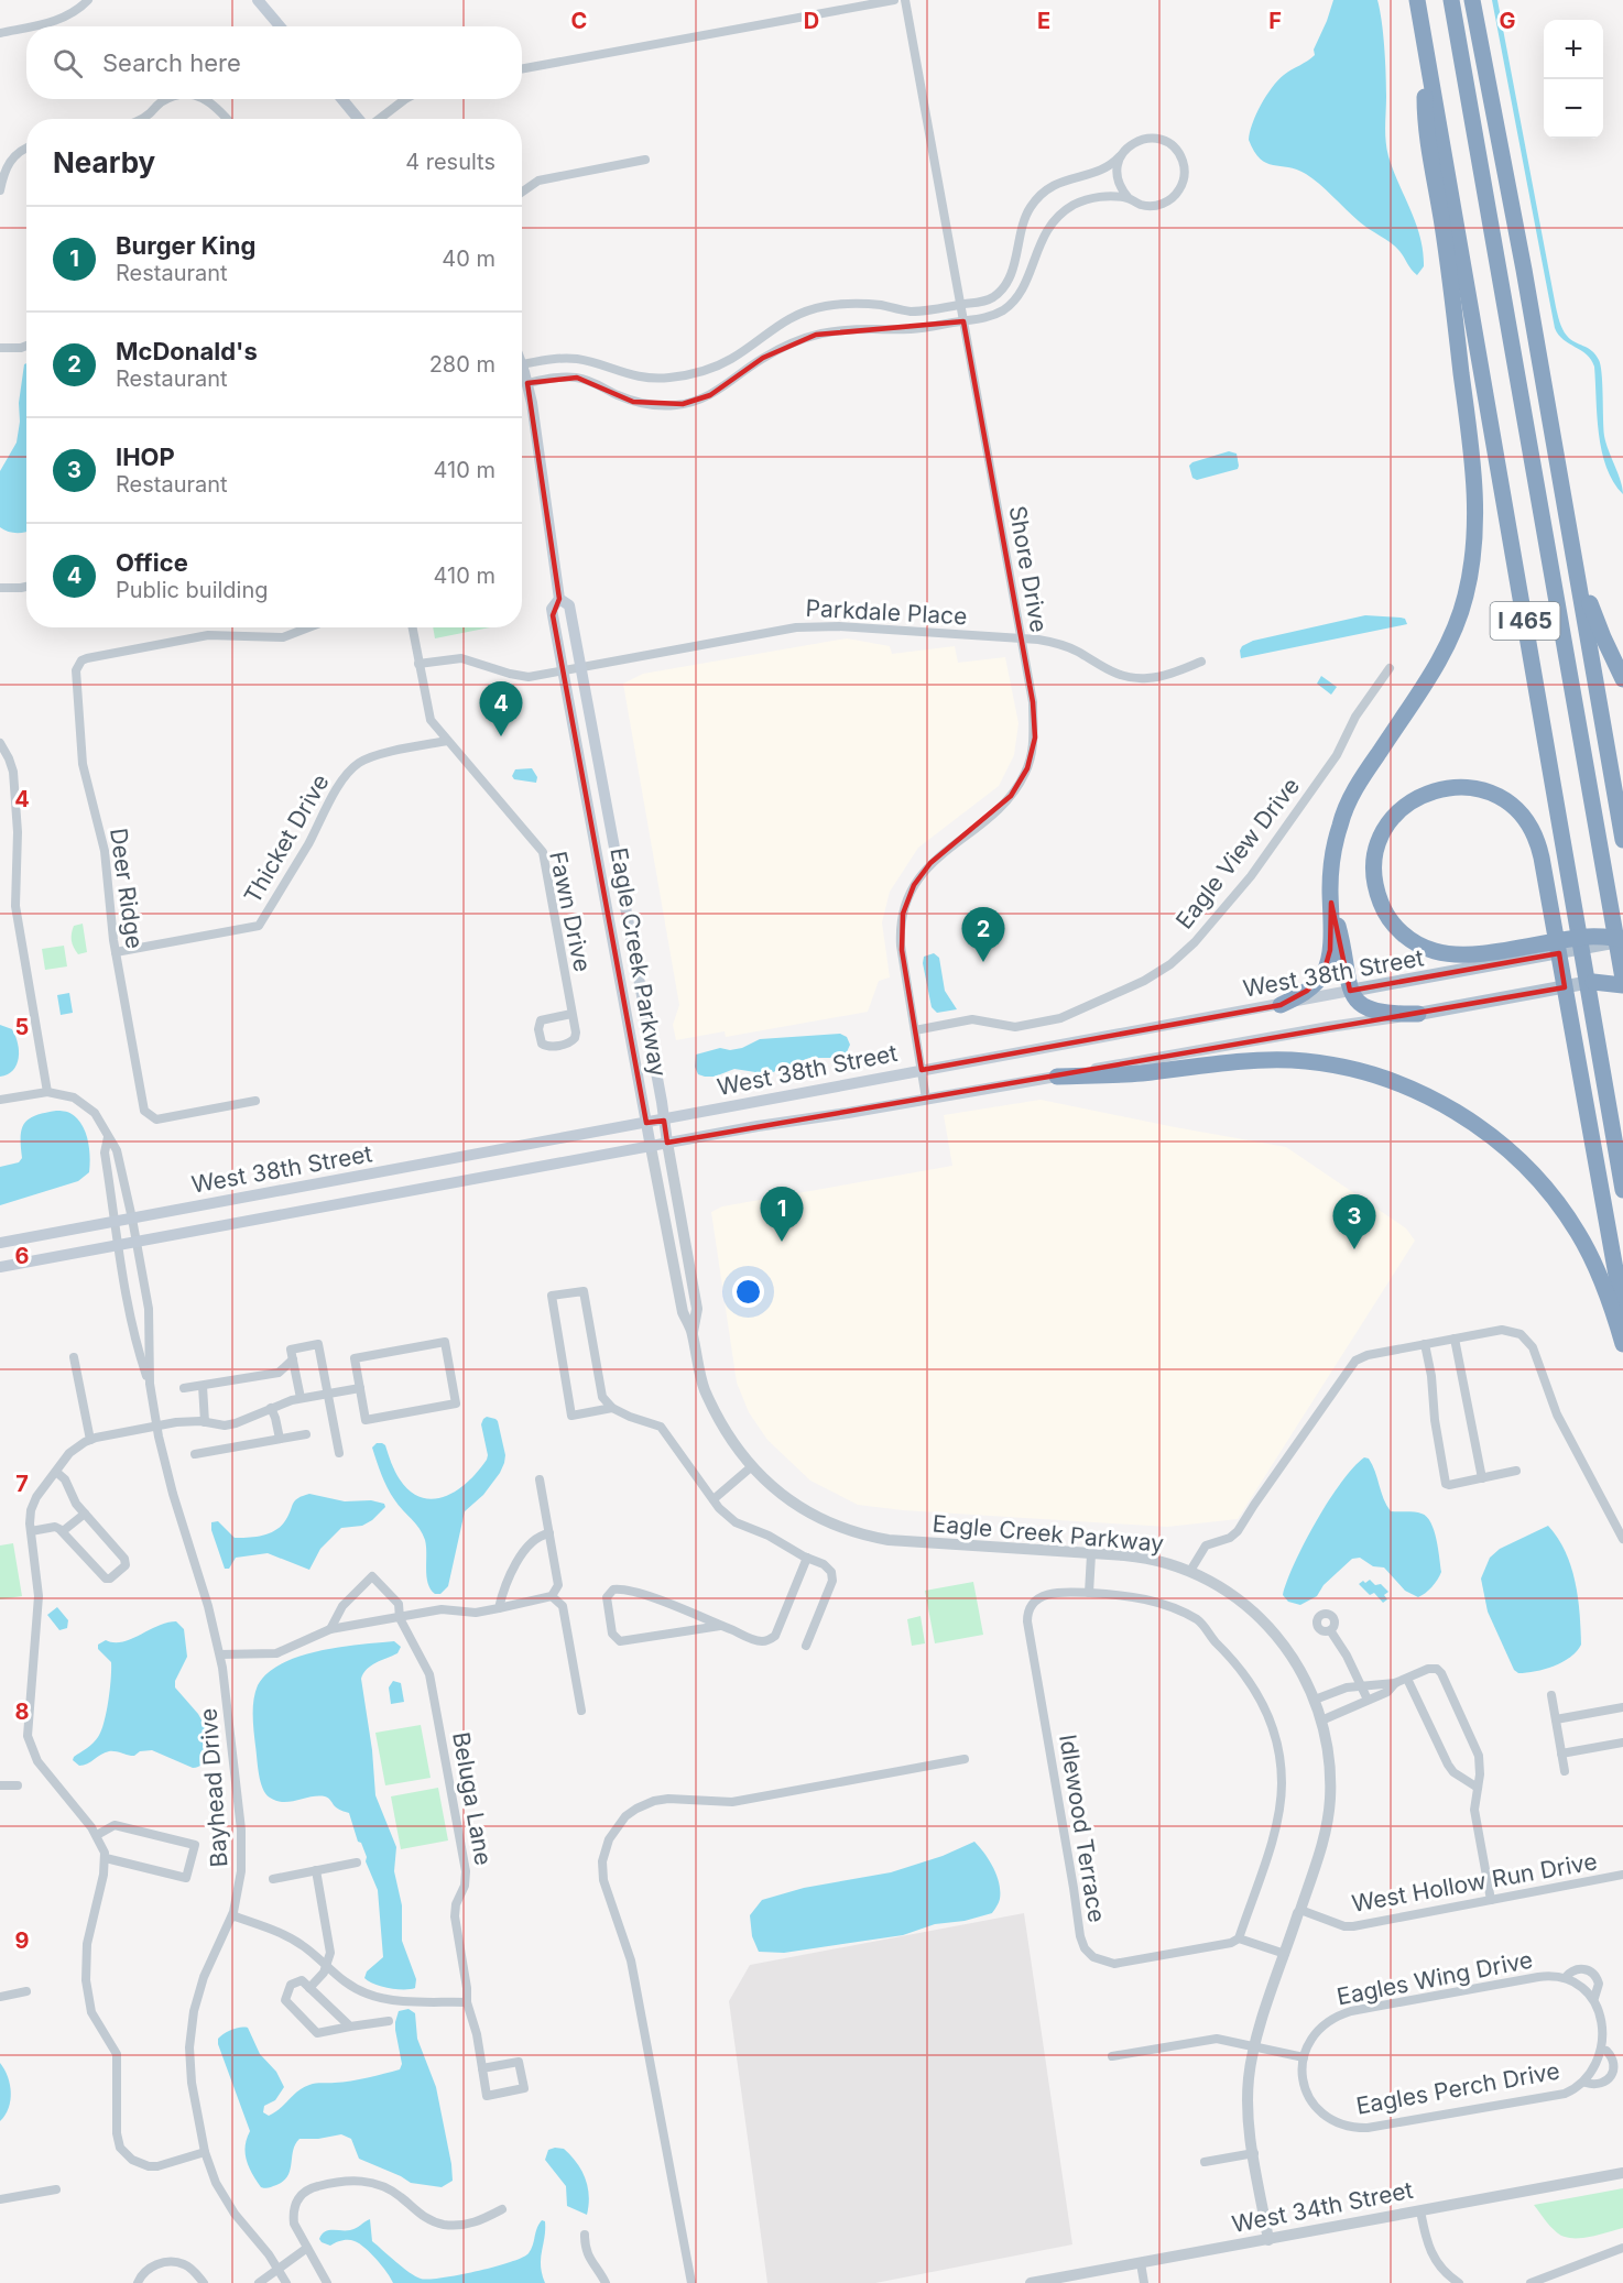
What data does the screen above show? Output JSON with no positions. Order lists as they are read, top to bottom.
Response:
{
  "streets": {
    "highway": ["I 465"],
    "main road": ["Eagle Creek Parkway", "West 38th Street"],
    "street": [
      "Shore Drive",
      "Parkdale Place",
      "Thicket Drive",
      "Eagle View Drive",
      "Deer Ridge",
      "Fawn Drive",
      "Bayhead Drive",
      "Beluga Lane",
      "Idlewood Terrace",
      "West Hollow Run Drive",
      "Eagles Wing Drive",
      "Eagles Perch Drive",
      "West 34th Street"
    ]
  },
  "crossings": [
    ["Shore Drive", "Parkdale Place"],
    ["Shore Drive", "Eagle View Drive"],
    ["Shore Drive", "West 38th Street"],
    ["Parkdale Place", "Fawn Drive"],
    ["Parkdale Place", "Eagle Creek Parkway"],
    ["Thicket Drive", "Deer Ridge"],
    ["Thicket Drive", "Fawn Drive"],
    ["Eagle Creek Parkway", "West 38th Street"],
    ["Eagle Creek Parkway", "West Hollow Run Drive"],
    ["Eagle Creek Parkway", "West 34th Street"],
    ["West 38th Street", "Bayhead Drive"],
    ["Eagles Wing Drive", "Eagles Perch Drive"]
  ],
  "page": {
    "map_buttons": ["+", "−"],
    "search": "Search here",
    "heading": ["Nearby", "4 results"],
    "list": [
      {
        "mark": "1",
        "name": "Burger King",
        "note": "Restaurant",
        "value": "40 m"
      },
      {
        "mark": "2",
        "name": "McDonald's",
        "note": "Restaurant",
        "value": "280 m"
      },
      {
        "mark": "3",
        "name": "IHOP",
        "note": "Restaurant",
        "value": "410 m"
      },
      {
        "mark": "4",
        "name": "Office",
        "note": "Public building",
        "value": "410 m"
      }
    ],
    "pins": [
      "4",
      "2",
      "1",
      "3"
    ]
  },
  "grid": {
    "columns": [
      "C",
      "D",
      "E",
      "F",
      "G"
    ],
    "rows": [
      "4",
      "5",
      "6",
      "7",
      "8",
      "9"
    ]
  }
}
